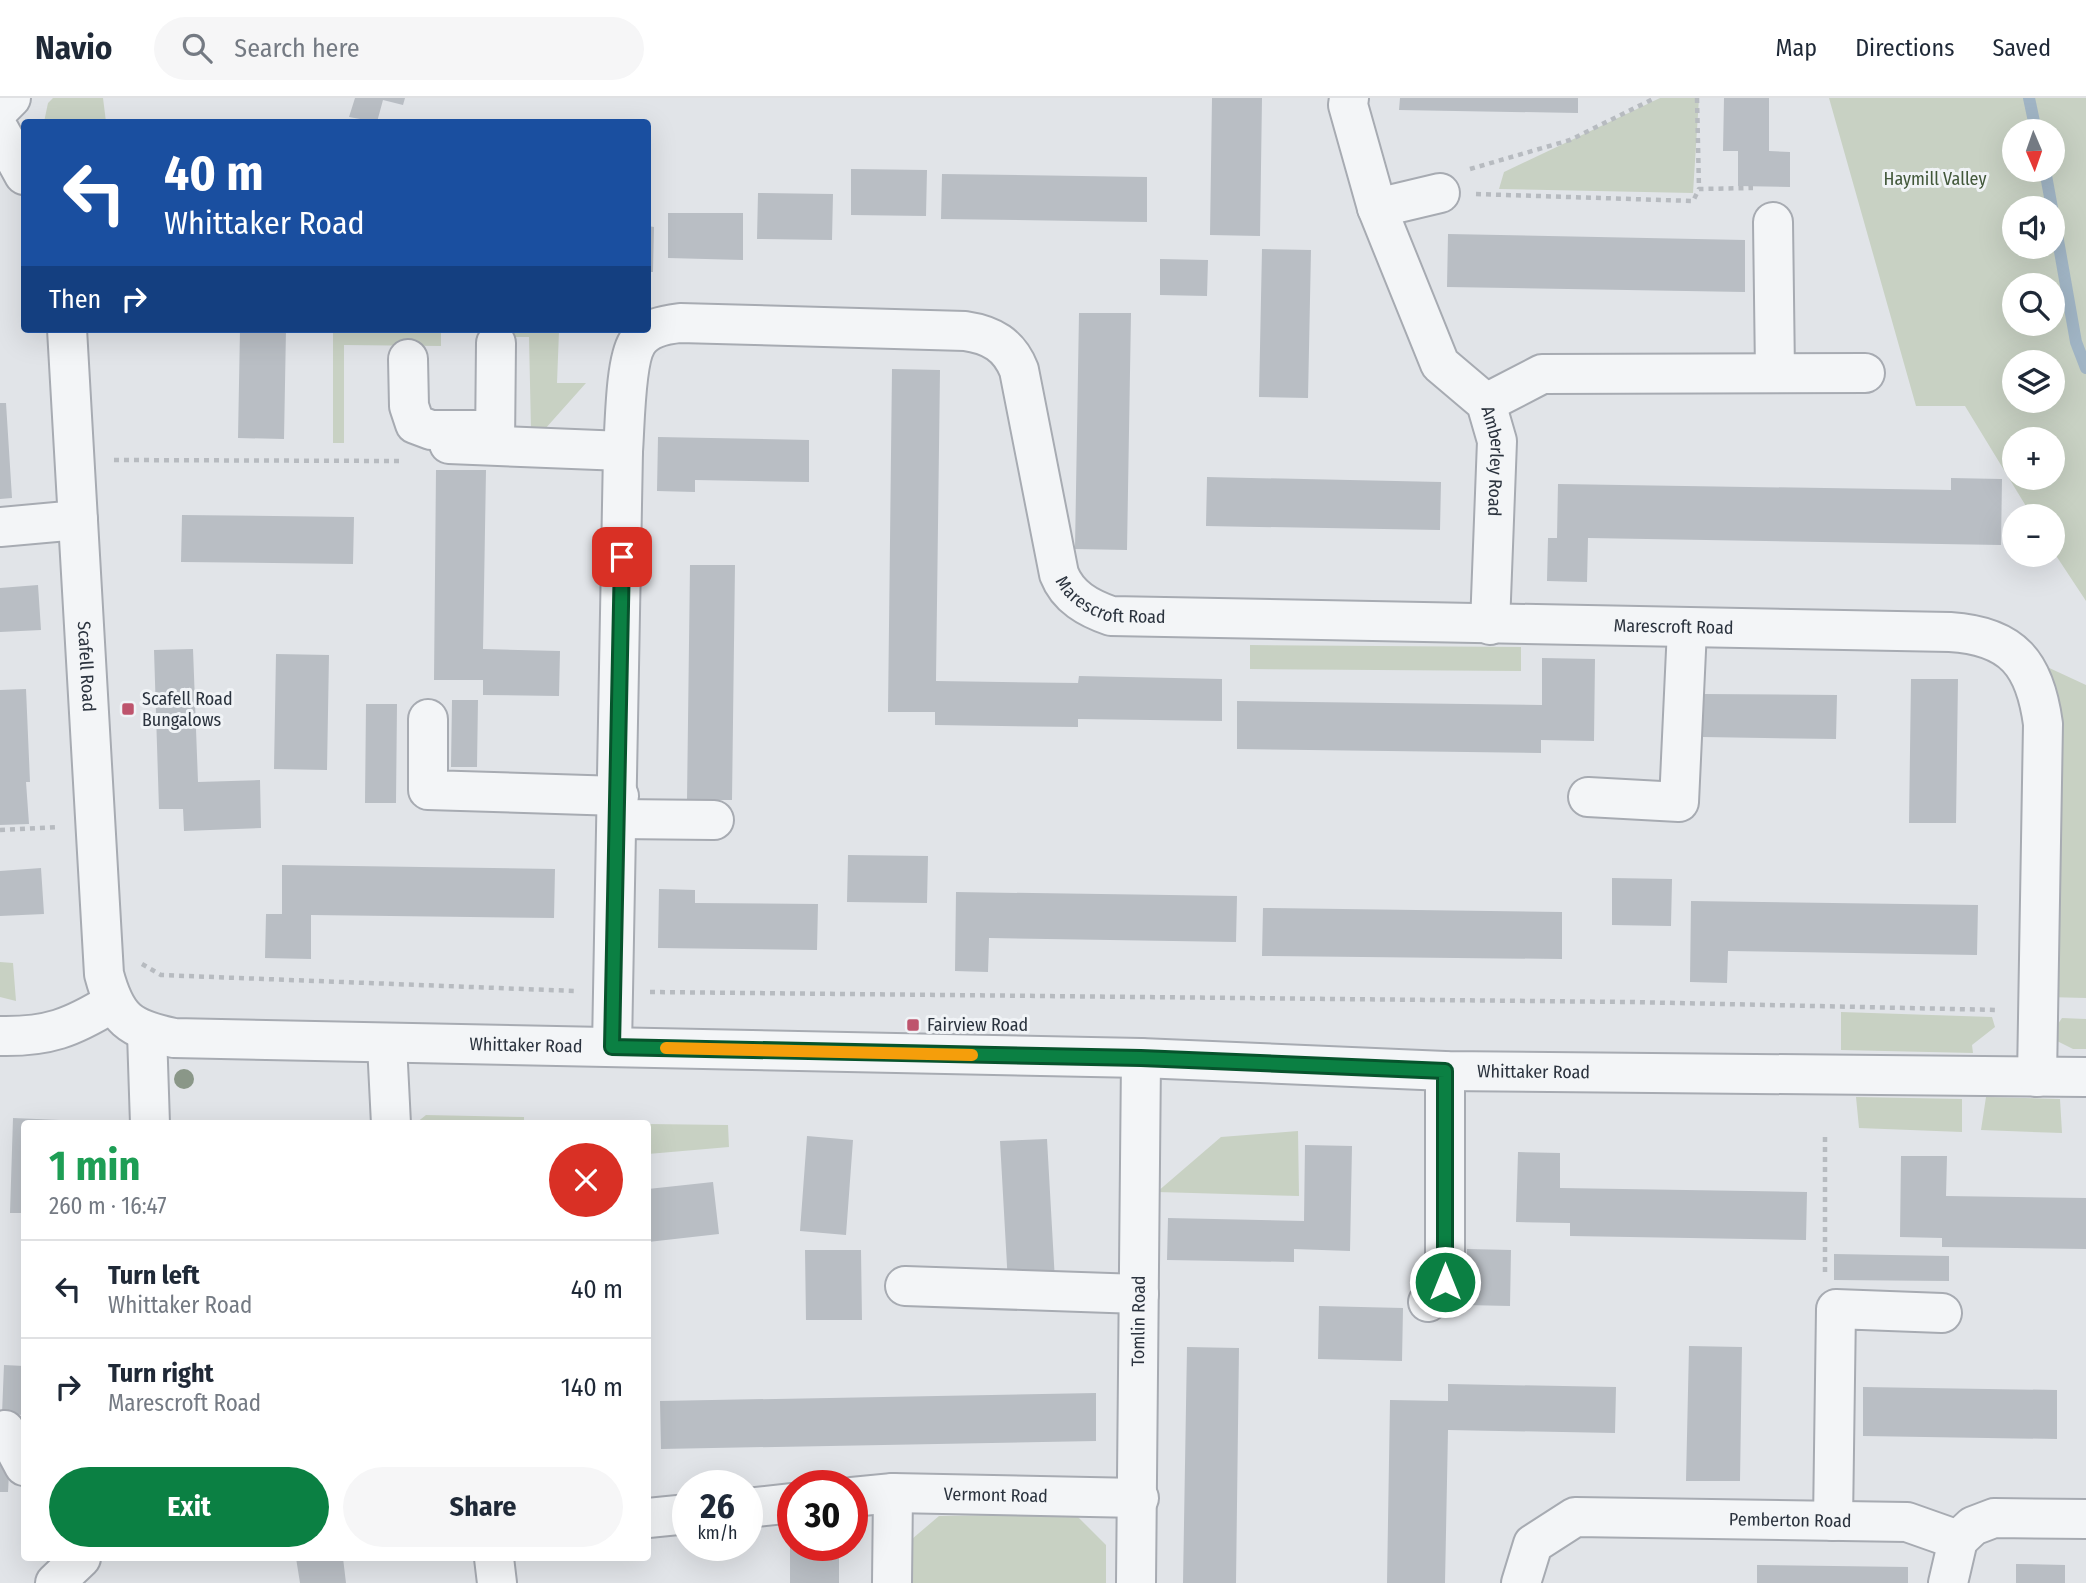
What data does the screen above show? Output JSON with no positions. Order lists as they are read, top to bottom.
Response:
{
  "streets": {
    "street": [
      "Amberley Road",
      "Marescroft Road",
      "Scafell Road",
      "Whittaker Road",
      "Tomlin Road",
      "Vermont Road",
      "Pemberton Road"
    ]
  },
  "crossings": [
    ["Amberley Road", "Marescroft Road"],
    ["Marescroft Road", "Whittaker Road"],
    ["Scafell Road", "Whittaker Road"],
    ["Whittaker Road", "Tomlin Road"],
    ["Tomlin Road", "Vermont Road"]
  ],
  "parks": ["Haymill Valley"],
  "places": {
    "transit": ["Scafell Road Bungalows", "Fairview Road"]
  },
  "north": "bottom",
  "page": {
    "header": "Navio",
    "search": "Search here",
    "nav": ["Map", "Directions", "Saved"],
    "map_buttons": ["+", "−"],
    "turn": ["40 m", "Whittaker Road"],
    "then": "Then",
    "heading": ["1 min", "260 m · 16:47"],
    "list": [
      {
        "name": "Turn left",
        "note": "Whittaker Road",
        "value": "40 m"
      },
      {
        "name": "Turn right",
        "note": "Marescroft Road",
        "value": "140 m"
      }
    ],
    "buttons": ["Exit", "Share"],
    "speed": "26 km/h",
    "limit": "30"
  }
}
